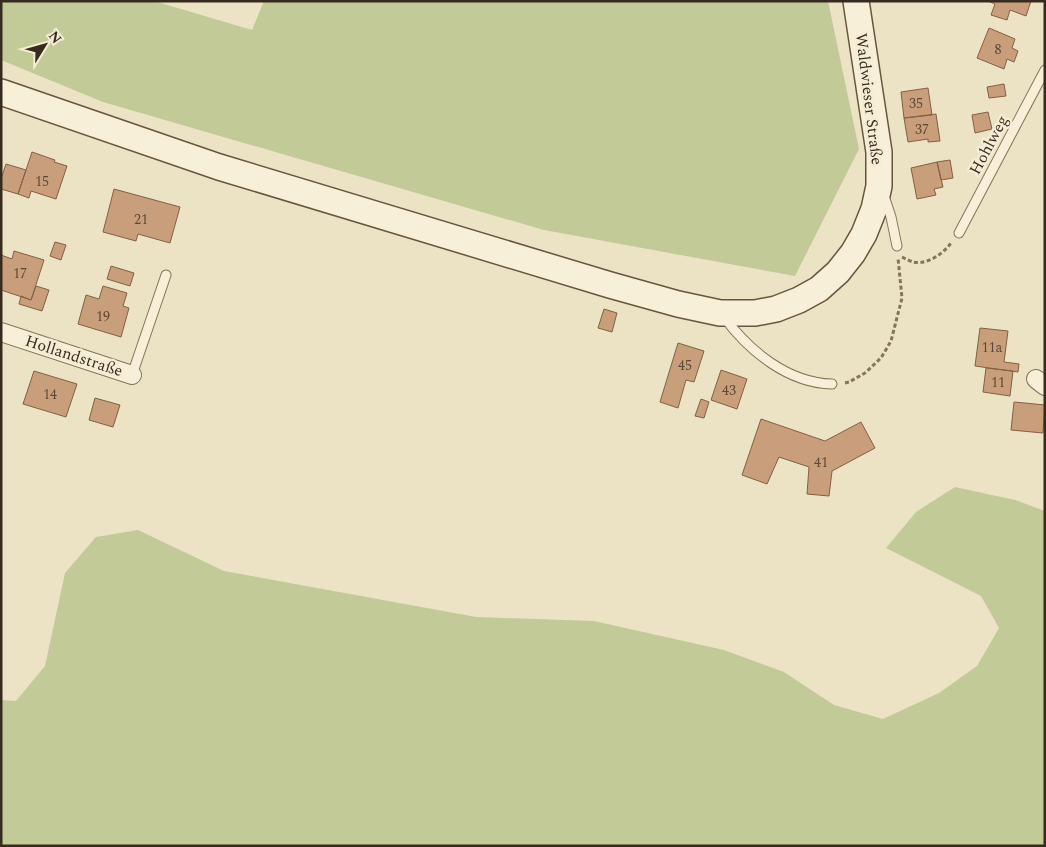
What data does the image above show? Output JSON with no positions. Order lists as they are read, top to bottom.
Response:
{
  "streets": {
    "main road": ["Waldwieser Straße"],
    "street": ["Hollandstraße"],
    "lane": ["Hohlweg"]
  },
  "house_numbers": [
    "8",
    "35",
    "37",
    "15",
    "21",
    "17",
    "19",
    "11a",
    "45",
    "11",
    "43",
    "14",
    "41"
  ],
  "north": "top right"
}
